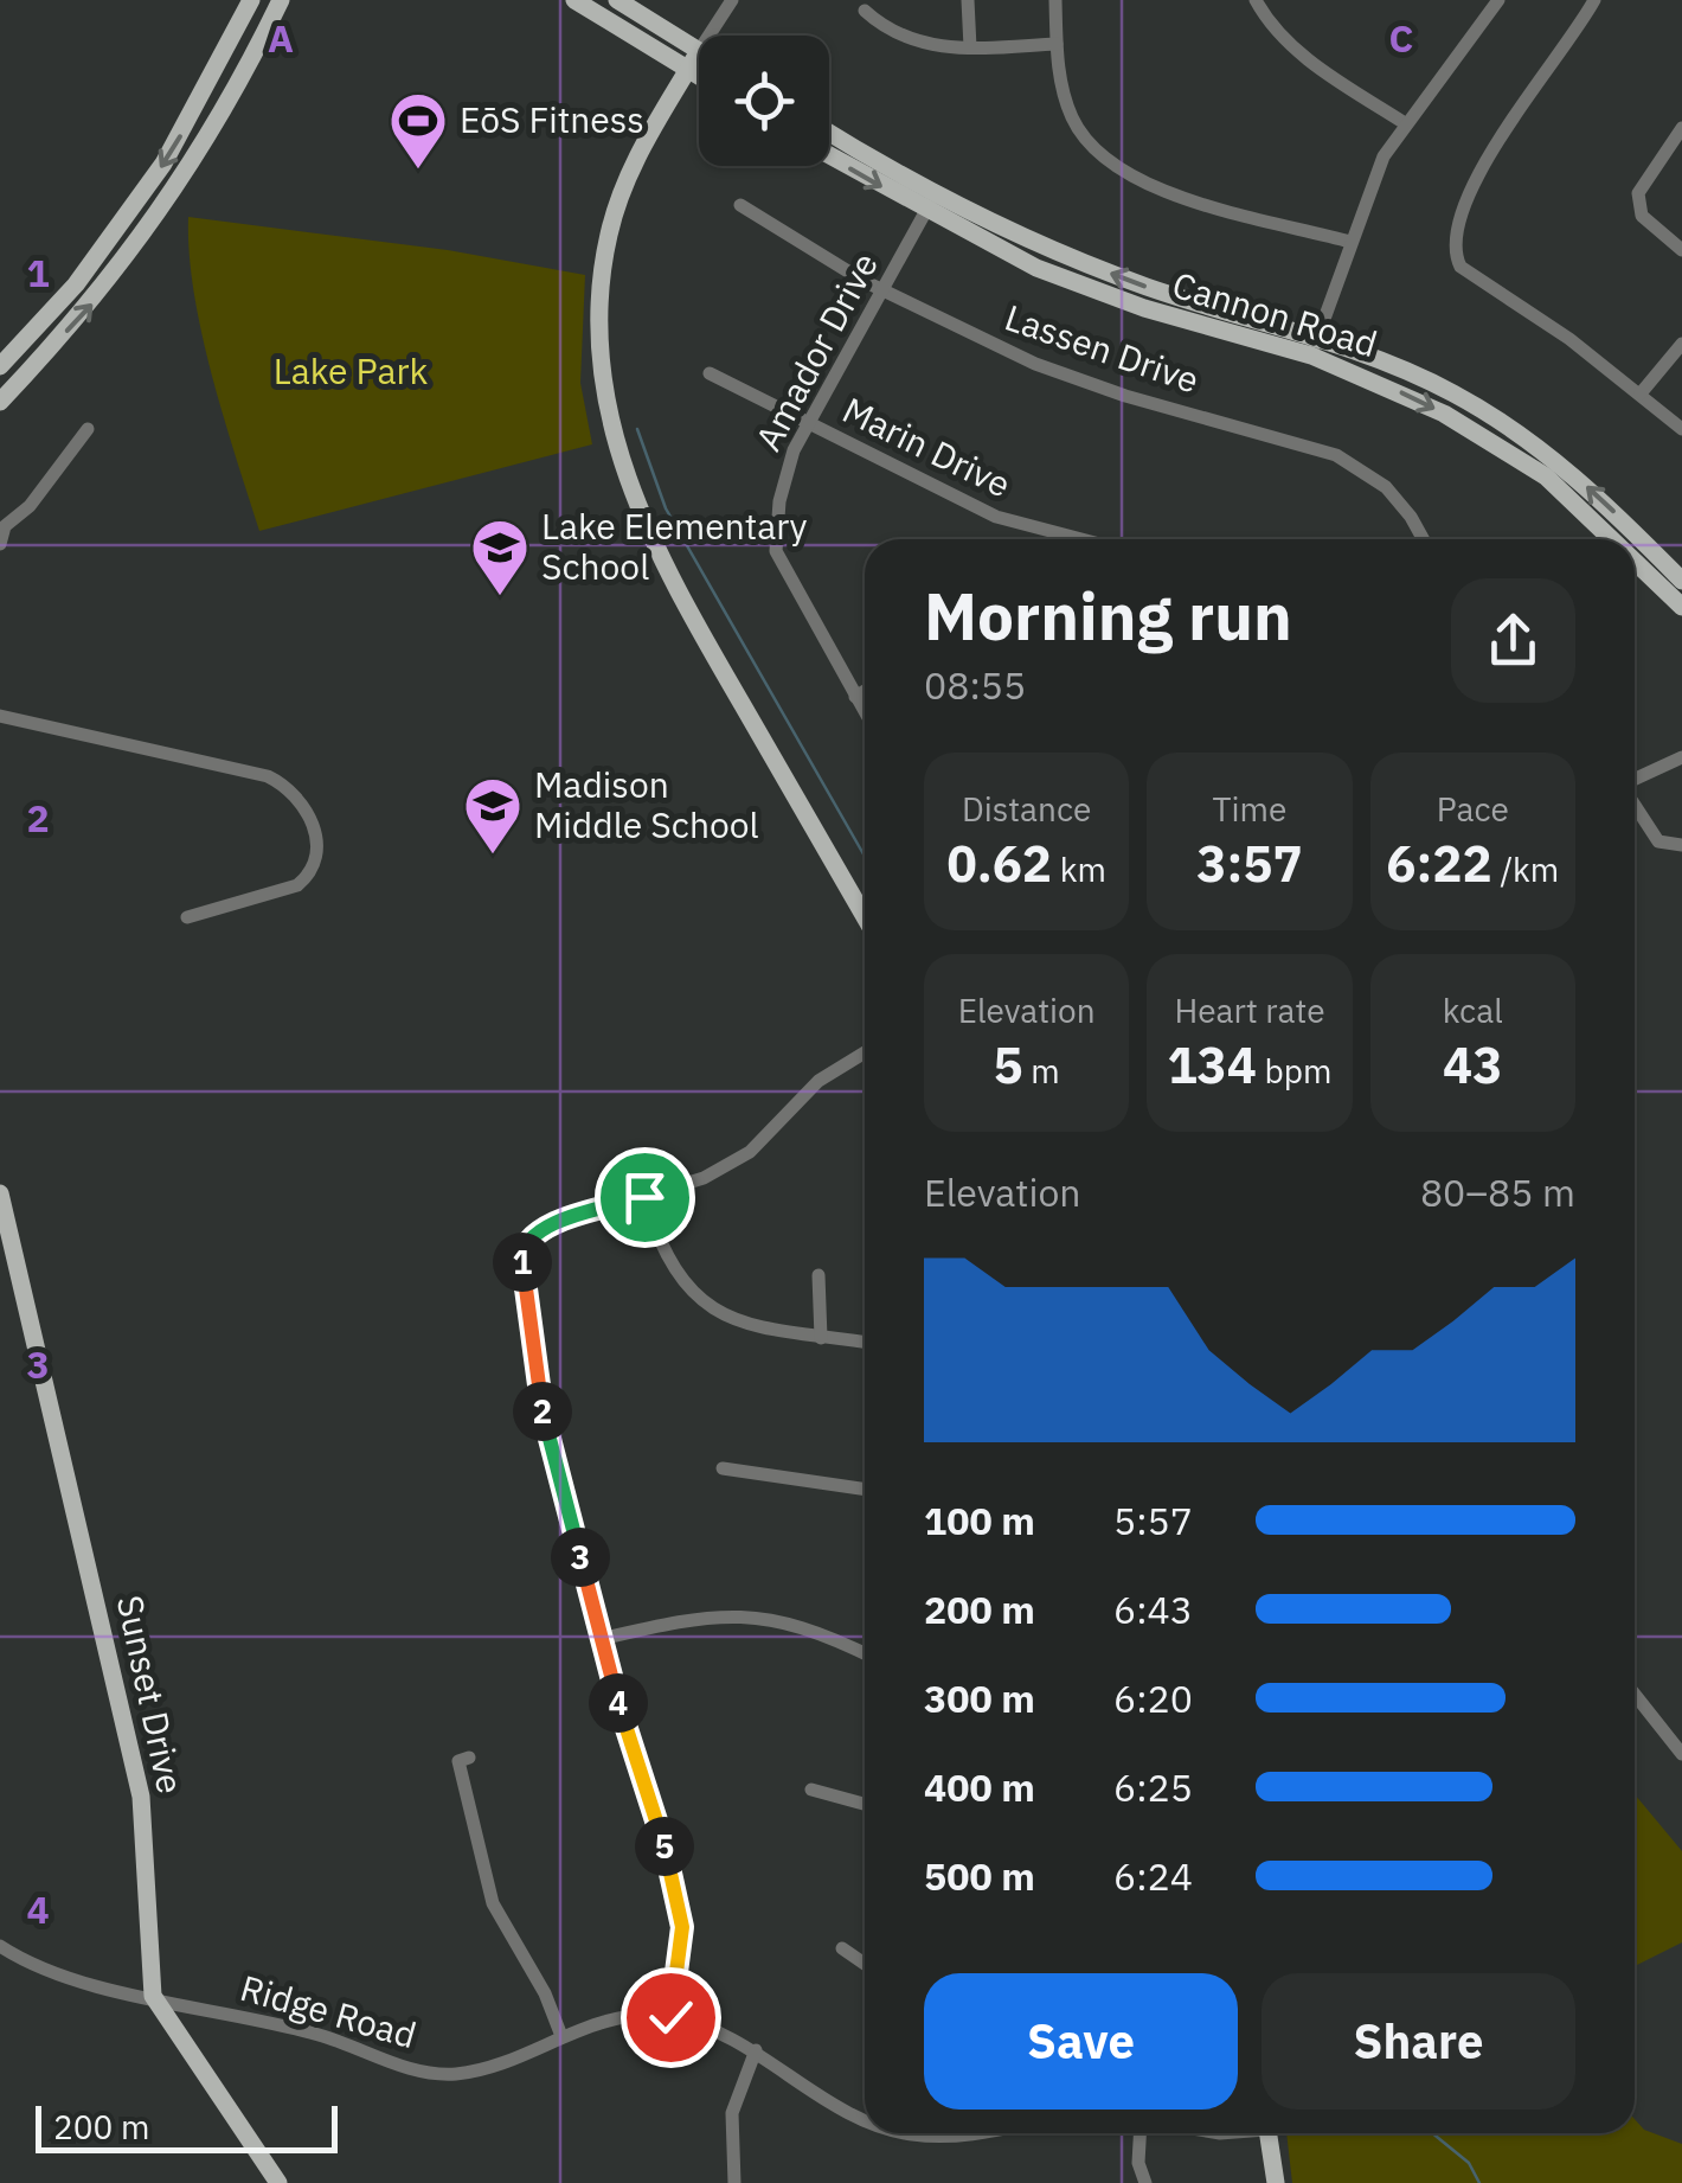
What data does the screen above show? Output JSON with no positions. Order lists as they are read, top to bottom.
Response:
{
  "streets": {
    "main road": ["Cannon Road", "Sunset Drive"],
    "street": [
      "Lassen Drive",
      "Amador Drive",
      "Marin Drive",
      "Ridge Road"
    ]
  },
  "crossings": [
    ["Cannon Road", "Amador Drive"],
    ["Lassen Drive", "Amador Drive"],
    ["Amador Drive", "Marin Drive"],
    ["Sunset Drive", "Ridge Road"]
  ],
  "parks": ["Lake Park"],
  "places": {
    "sports": ["EōS Fitness"],
    "school or university": ["Lake Elementary School", "Madison Middle School"]
  },
  "scale_bar": "200 m",
  "page": {
    "heading": ["Morning run", "08:55"],
    "stats": [
      ["Distance", "0.62 km"],
      ["Time", "3:57"],
      ["Pace", "6:22 /km"],
      ["Elevation", "5 m"],
      ["Heart rate", "134 bpm"],
      ["kcal", "43"]
    ],
    "chart": ["Elevation", "80–85 m"],
    "pins": [
      "1",
      "2",
      "3",
      "4",
      "5"
    ],
    "list": [
      {
        "name": "100 m",
        "note": "5:57"
      },
      {
        "name": "200 m",
        "note": "6:43"
      },
      {
        "name": "300 m",
        "note": "6:20"
      },
      {
        "name": "400 m",
        "note": "6:25"
      },
      {
        "name": "500 m",
        "note": "6:24"
      }
    ],
    "buttons": ["Save", "Share"],
    "scale": "200 m"
  },
  "grid": {
    "columns": ["A", "C"],
    "rows": [
      "1",
      "2",
      "3",
      "4"
    ]
  }
}
